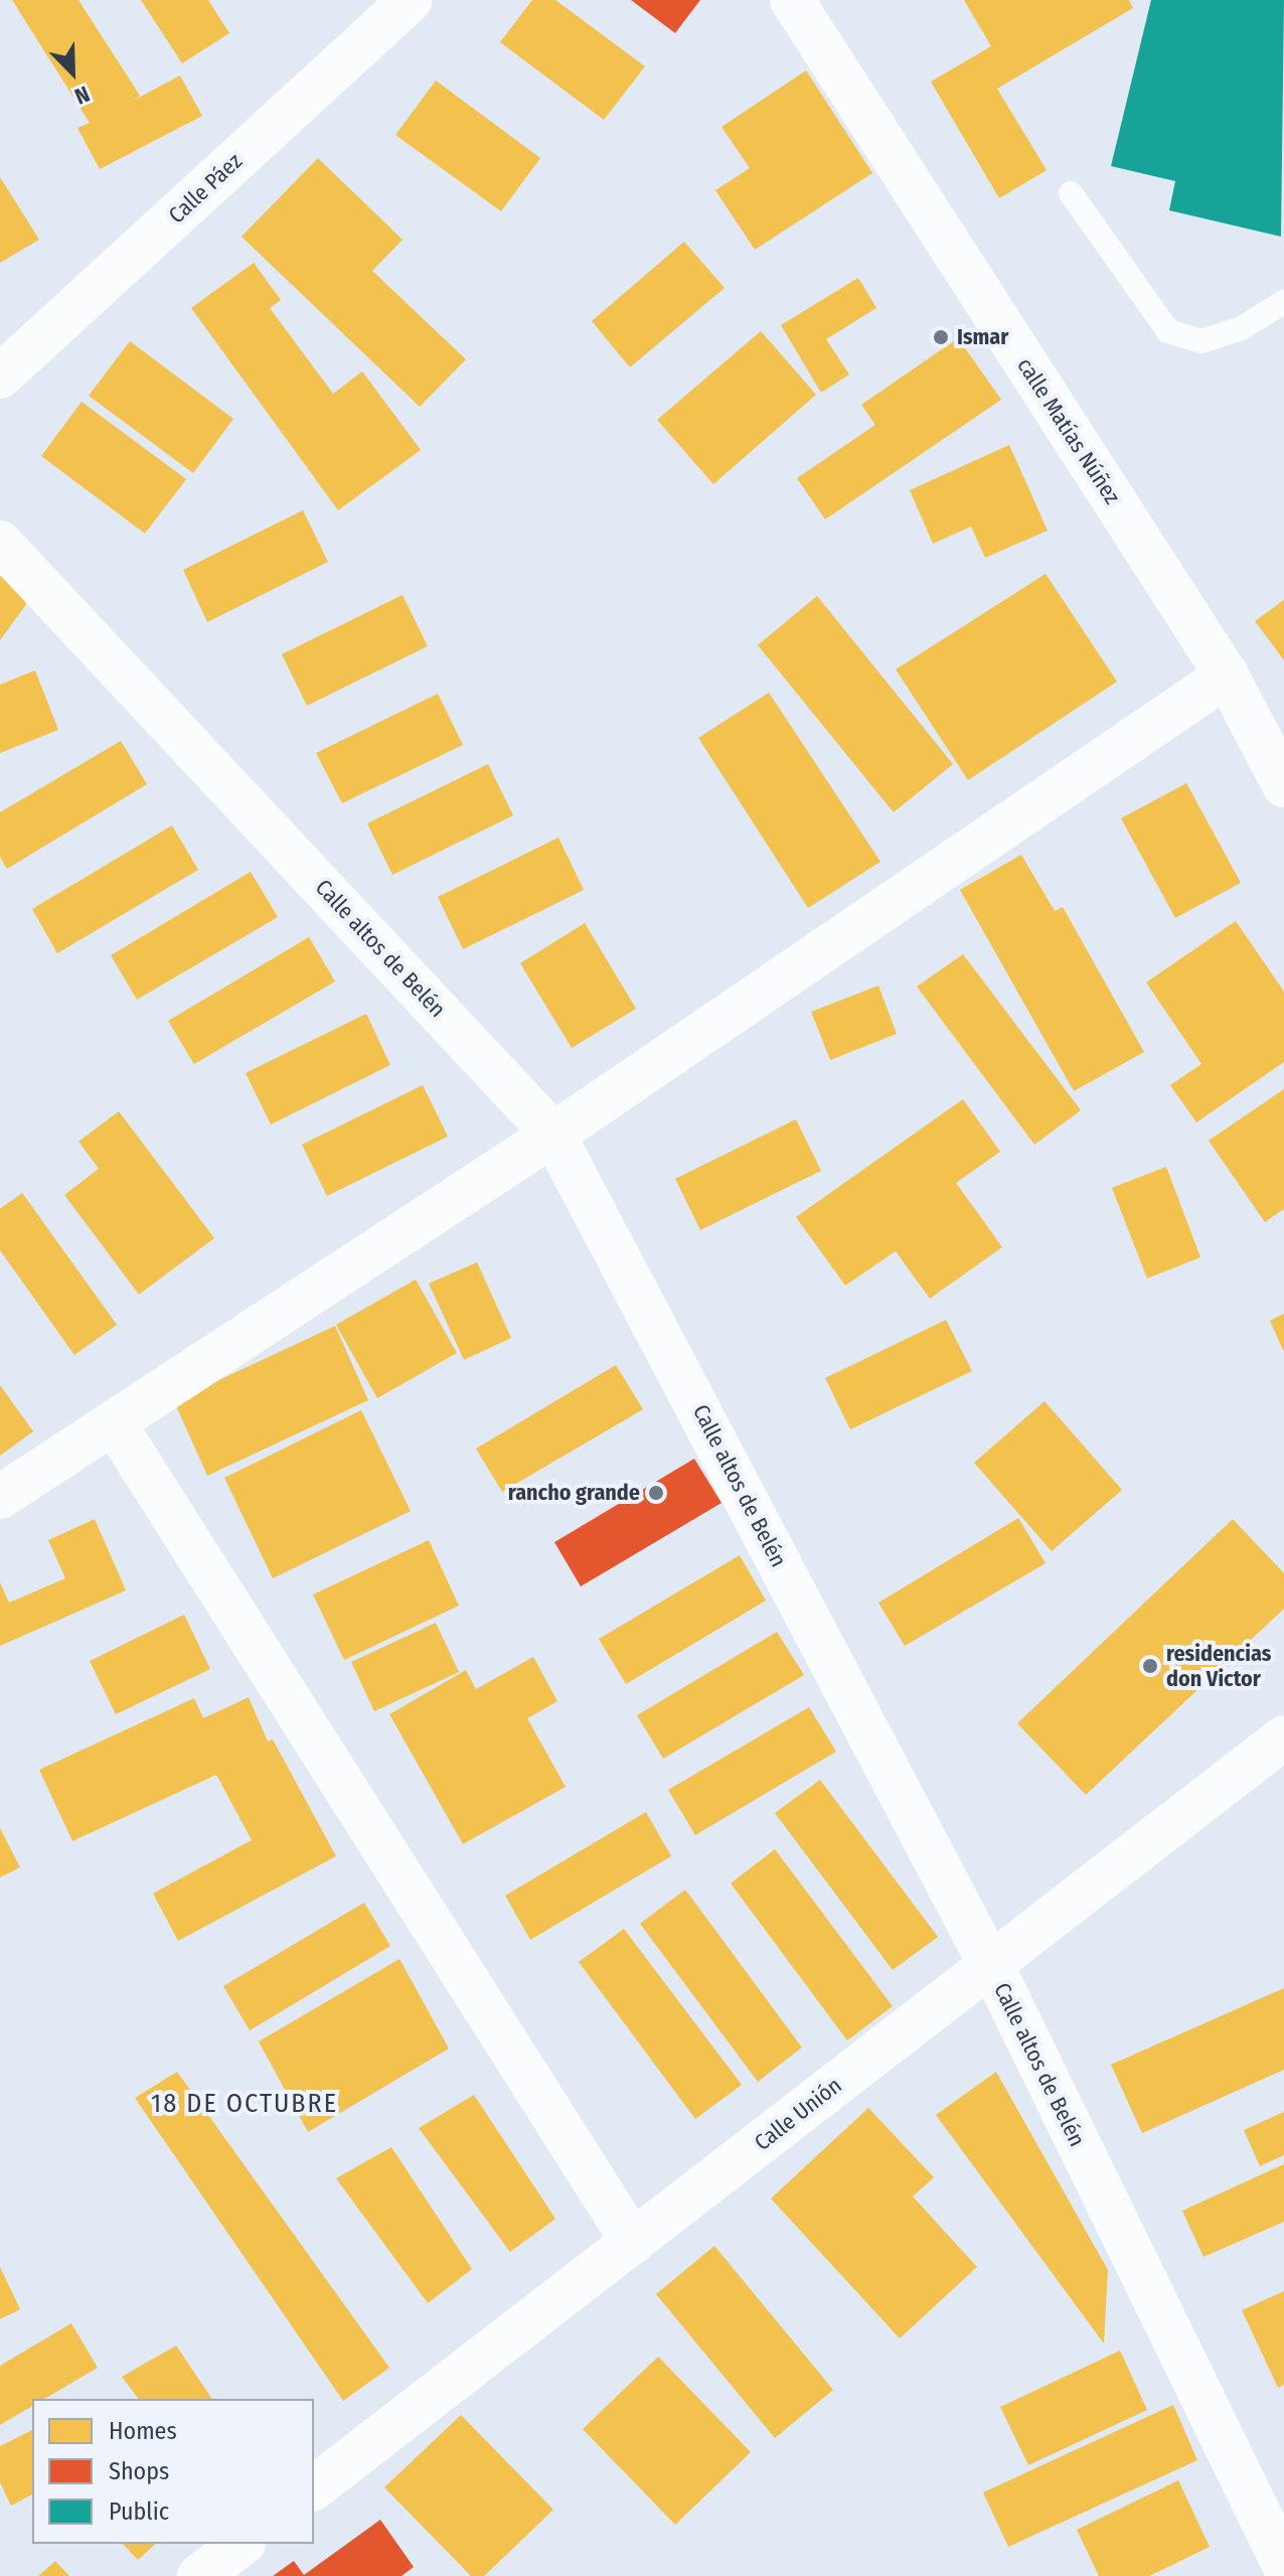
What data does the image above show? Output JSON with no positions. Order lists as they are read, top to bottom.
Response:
{
  "streets": {
    "street": [
      "Calle Páez",
      "calle Matías Núñez",
      "Calle altos de Belén",
      "Calle Unión"
    ]
  },
  "crossings": [
    ["Calle altos de Belén", "Calle Unión"]
  ],
  "districts": ["18 DE OCTUBRE"],
  "places": ["Ismar", "rancho grande", "residencias don Victor"],
  "legend": ["Homes", "Shops", "Public"],
  "north": "bottom right"
}
